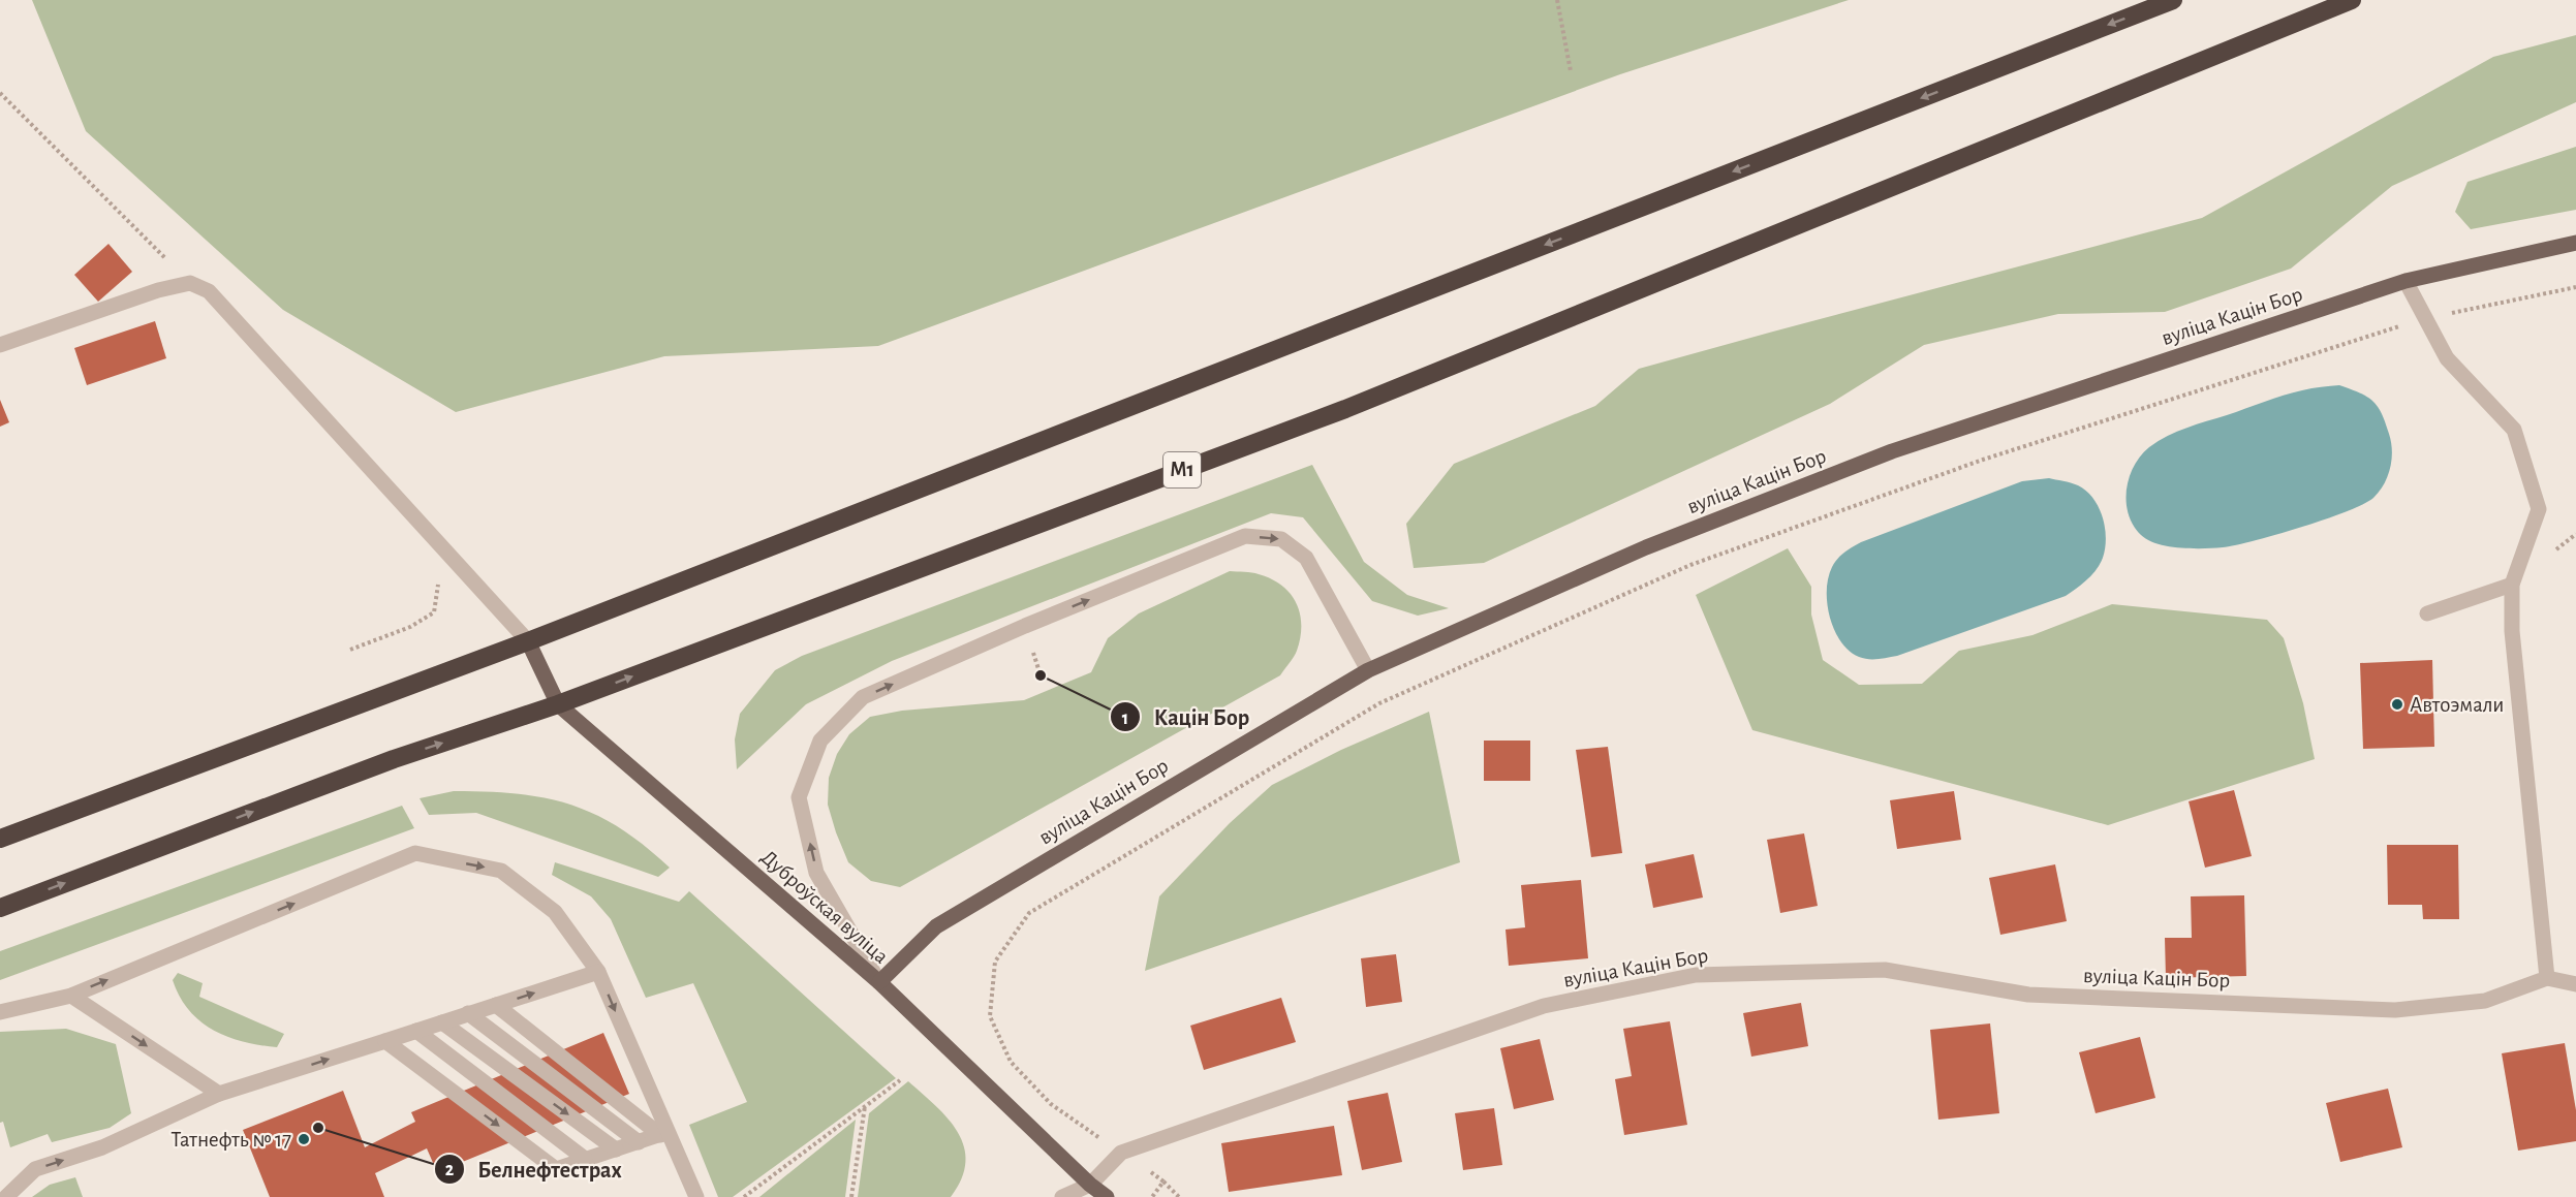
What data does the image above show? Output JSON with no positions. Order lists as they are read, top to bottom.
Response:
{
  "streets": {
    "highway": ["М1"],
    "main road": ["вуліца Кацін Бор", "Дуброўская вуліца"]
  },
  "crossings": [
    ["вуліца Кацін Бор", "Дуброўская вуліца"],
    ["М1", "Дуброўская вуліца"]
  ],
  "places": [
    "Кацін Бор",
    "Автоэмали",
    "Белнефтестрах",
    "Татнефть № 17"
  ]
}
